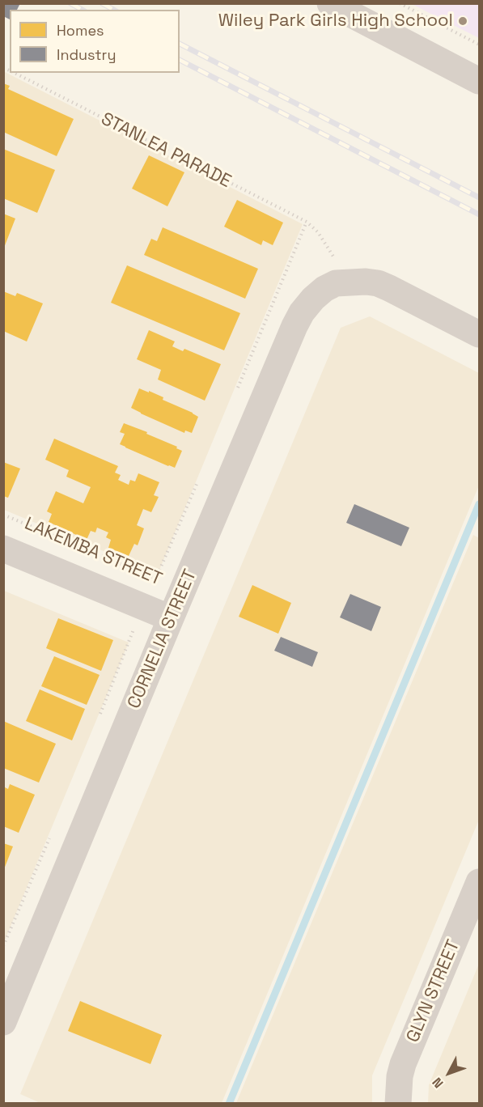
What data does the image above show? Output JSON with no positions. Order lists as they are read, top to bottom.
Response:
{
  "streets": {
    "street": ["LAKEMBA STREET", "CORNELIA STREET", "GLYN STREET"],
    "path": ["STANLEA PARADE"]
  },
  "crossings": [
    ["LAKEMBA STREET", "CORNELIA STREET"]
  ],
  "places": ["Wiley Park Girls High School"],
  "legend": ["Homes", "Industry"],
  "north": "bottom left"
}
